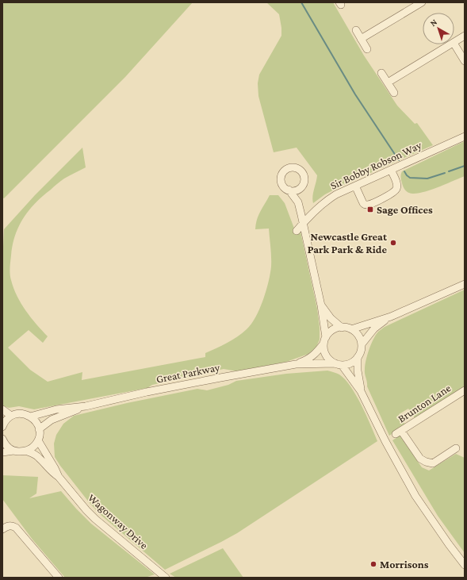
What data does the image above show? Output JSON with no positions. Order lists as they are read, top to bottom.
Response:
{
  "streets": {
    "street": [
      "Sir Bobby Robson Way",
      "Great Parkway",
      "Brunton Lane",
      "Wagonway Drive"
    ]
  },
  "places": {
    "transit": ["Sage Offices"],
    "other": ["Newcastle Great Park Park & Ride", "Morrisons"]
  },
  "north": "top left"
}
